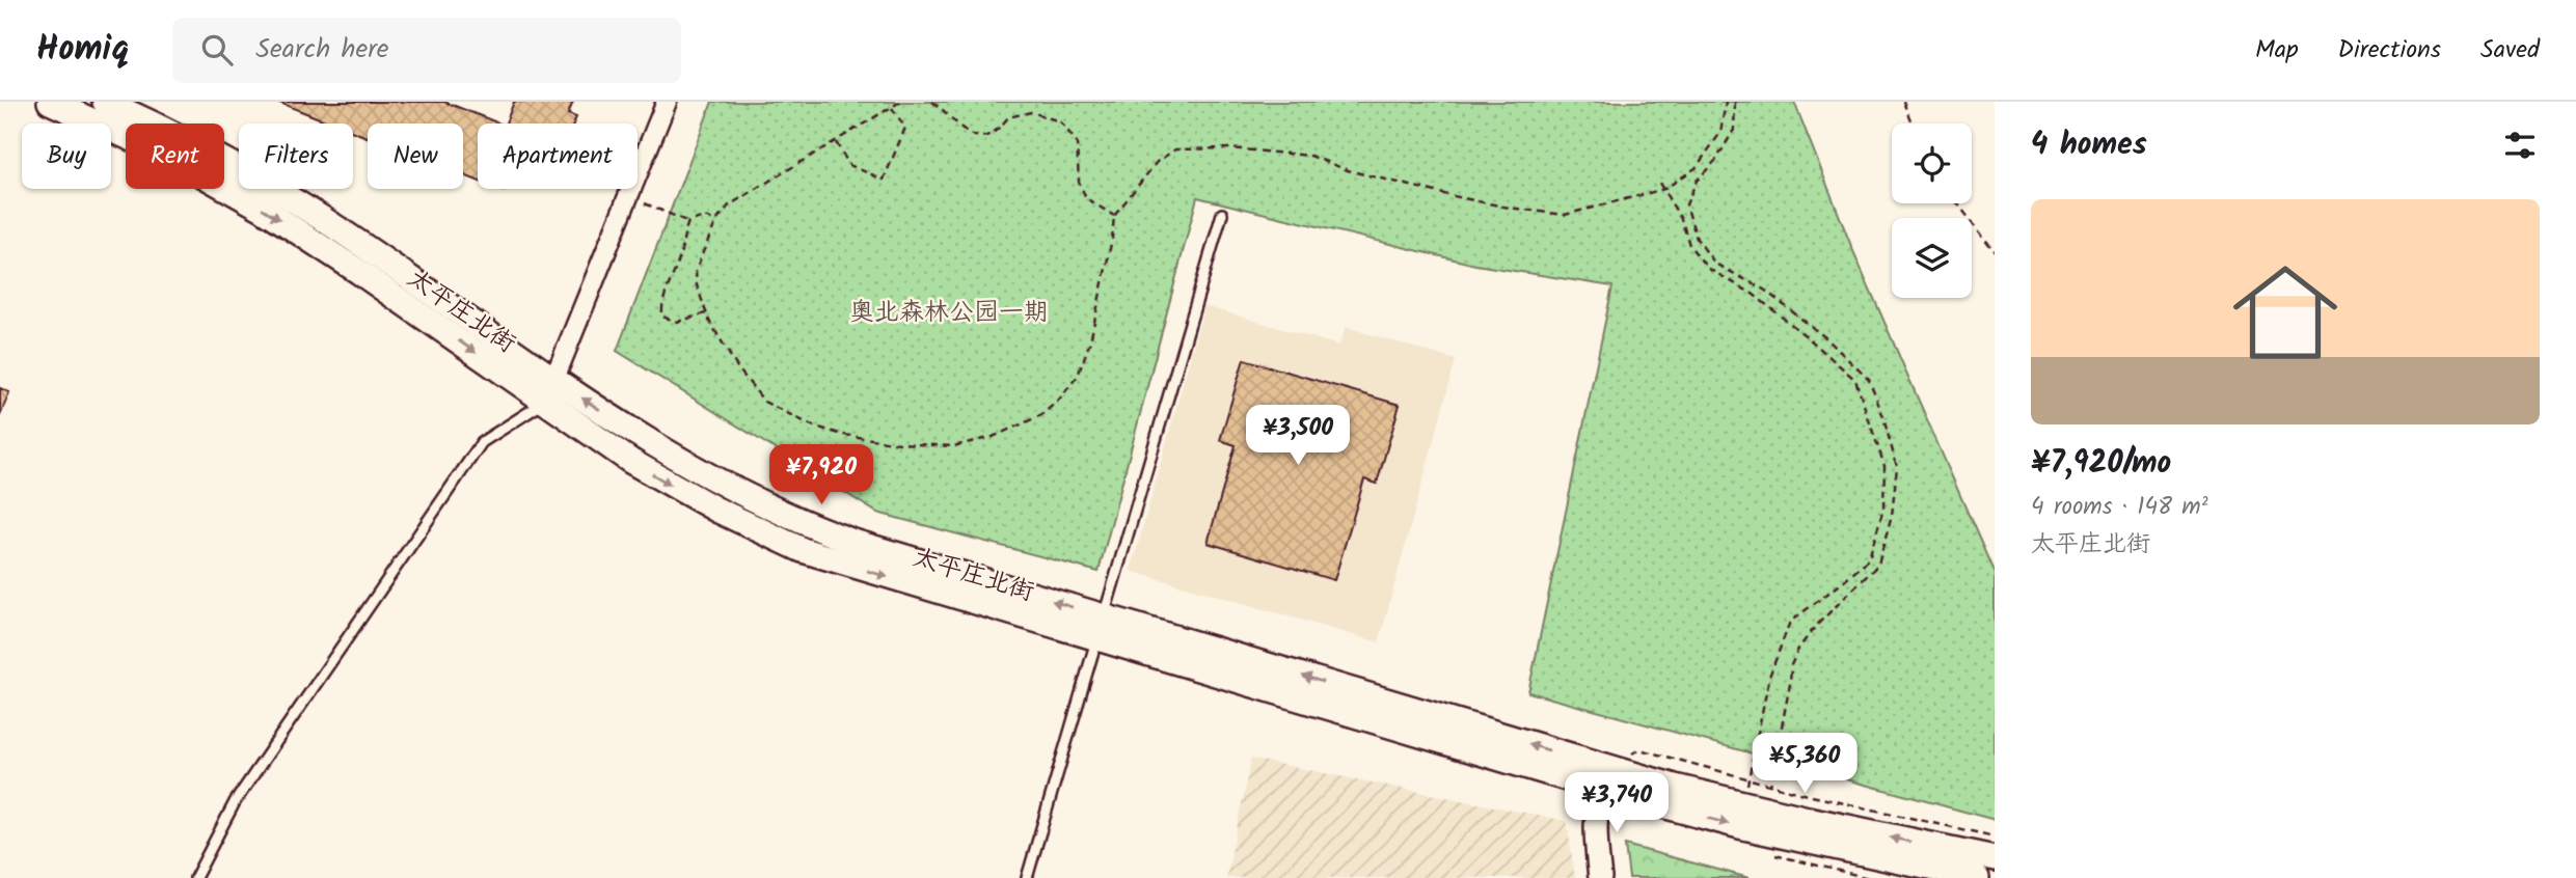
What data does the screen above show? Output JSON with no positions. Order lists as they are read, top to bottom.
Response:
{
  "streets": {
    "main road": ["太平庄北街"]
  },
  "parks": ["奥北森林公园一期"],
  "page": {
    "header": "Homiq",
    "search": "Search here",
    "nav": ["Map", "Directions", "Saved"],
    "heading": "4 homes",
    "chip": [
      "Buy",
      "Rent",
      "Filters",
      "New",
      "Apartment"
    ],
    "list": [
      {
        "name": "¥7,920/mo",
        "note": "4 rooms · 148 m² · 太平庄北街"
      }
    ],
    "price": [
      "¥3,500",
      "¥7,920",
      "¥5,360",
      "¥3,740"
    ]
  }
}
